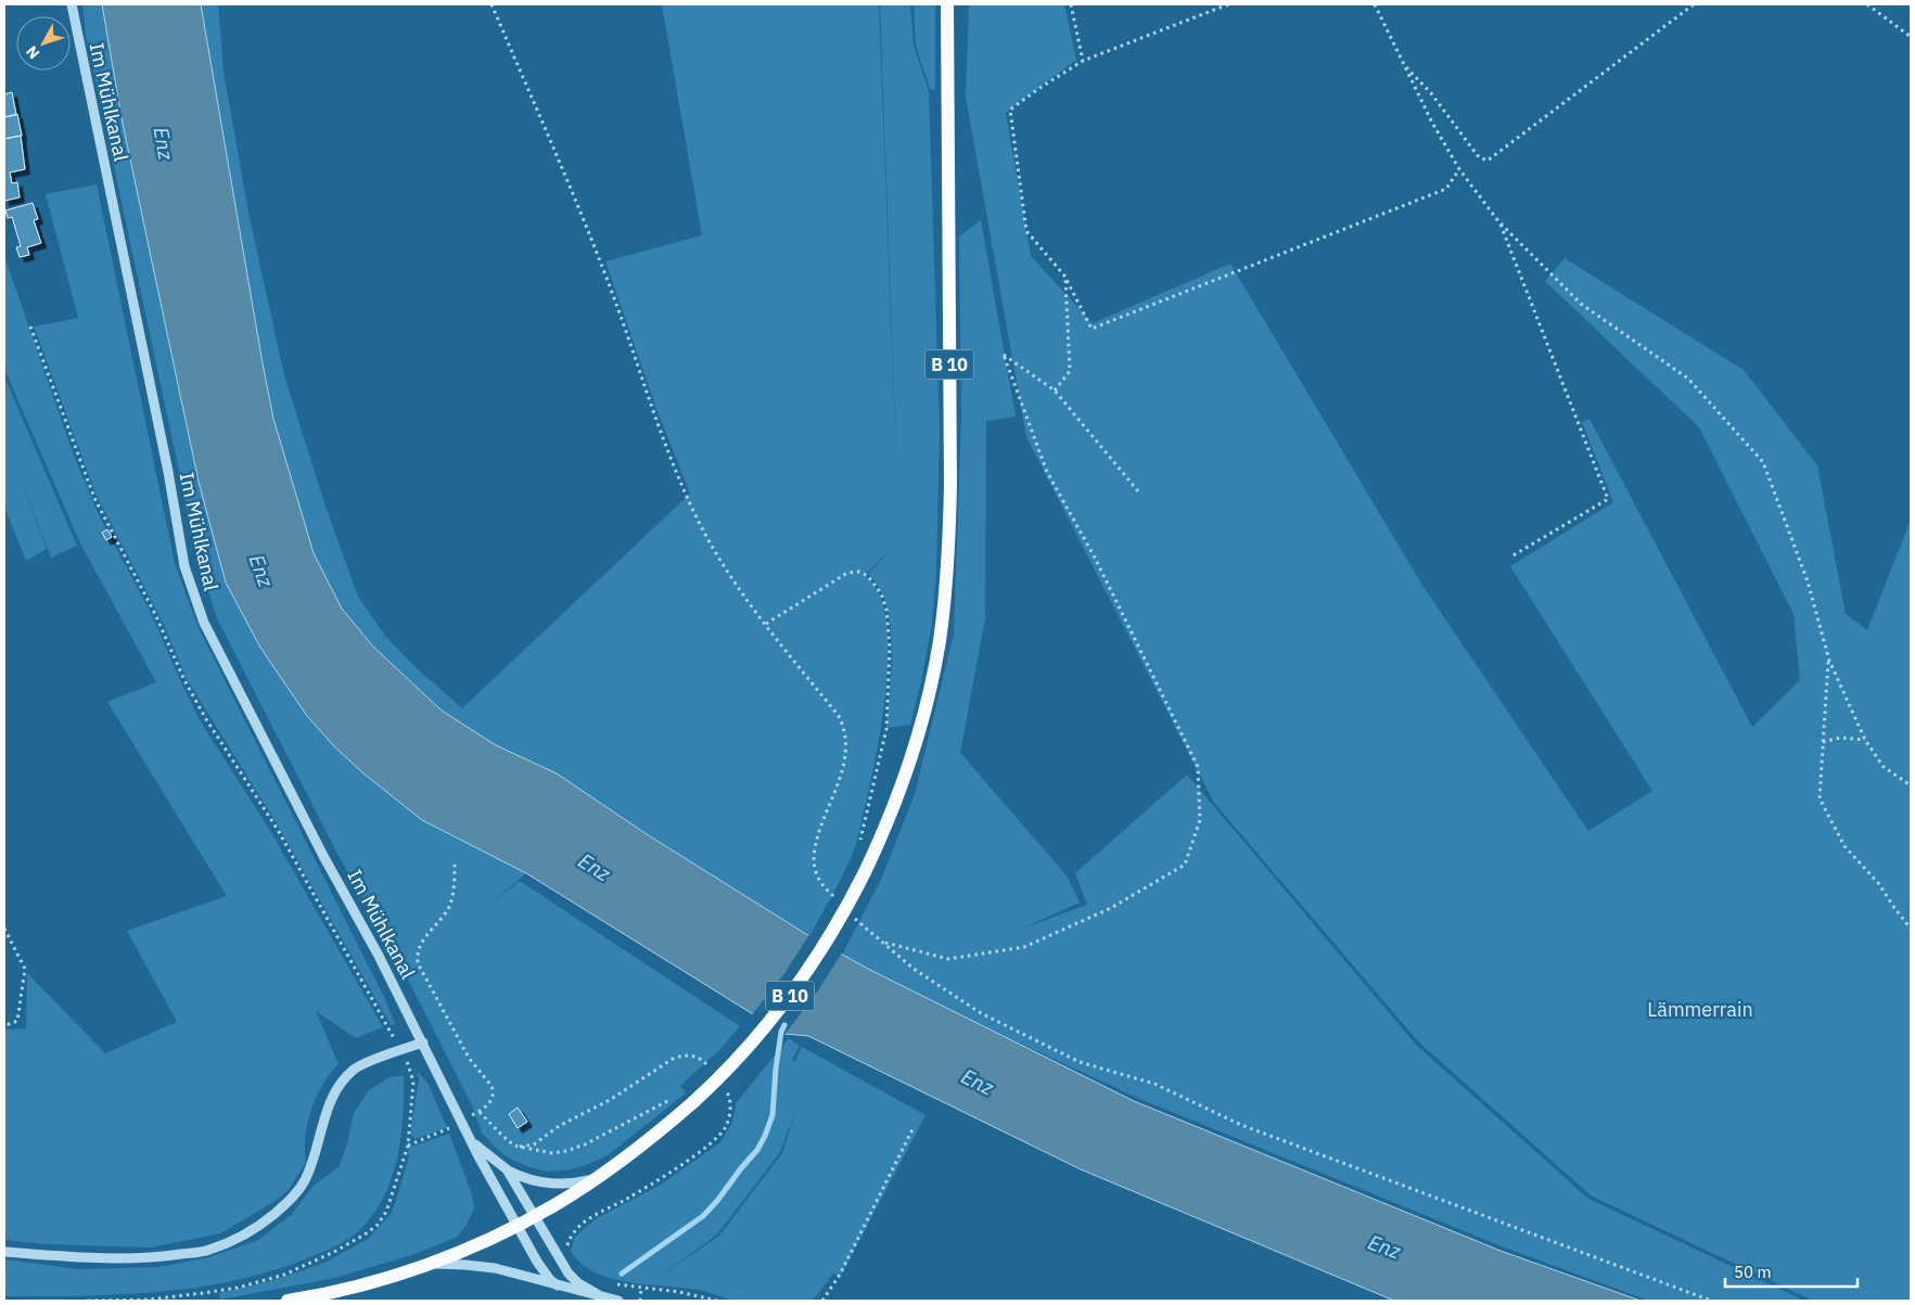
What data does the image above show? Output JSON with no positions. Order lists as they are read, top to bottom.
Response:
{
  "streets": {
    "main road": ["B 10"],
    "street": ["Im Mühlkanal"]
  },
  "crossings": [
    ["Im Mühlkanal", "B 10"]
  ],
  "water": ["Enz"],
  "parks": ["Lämmerrain"],
  "scale_bar": "50 m",
  "north": "bottom left"
}
